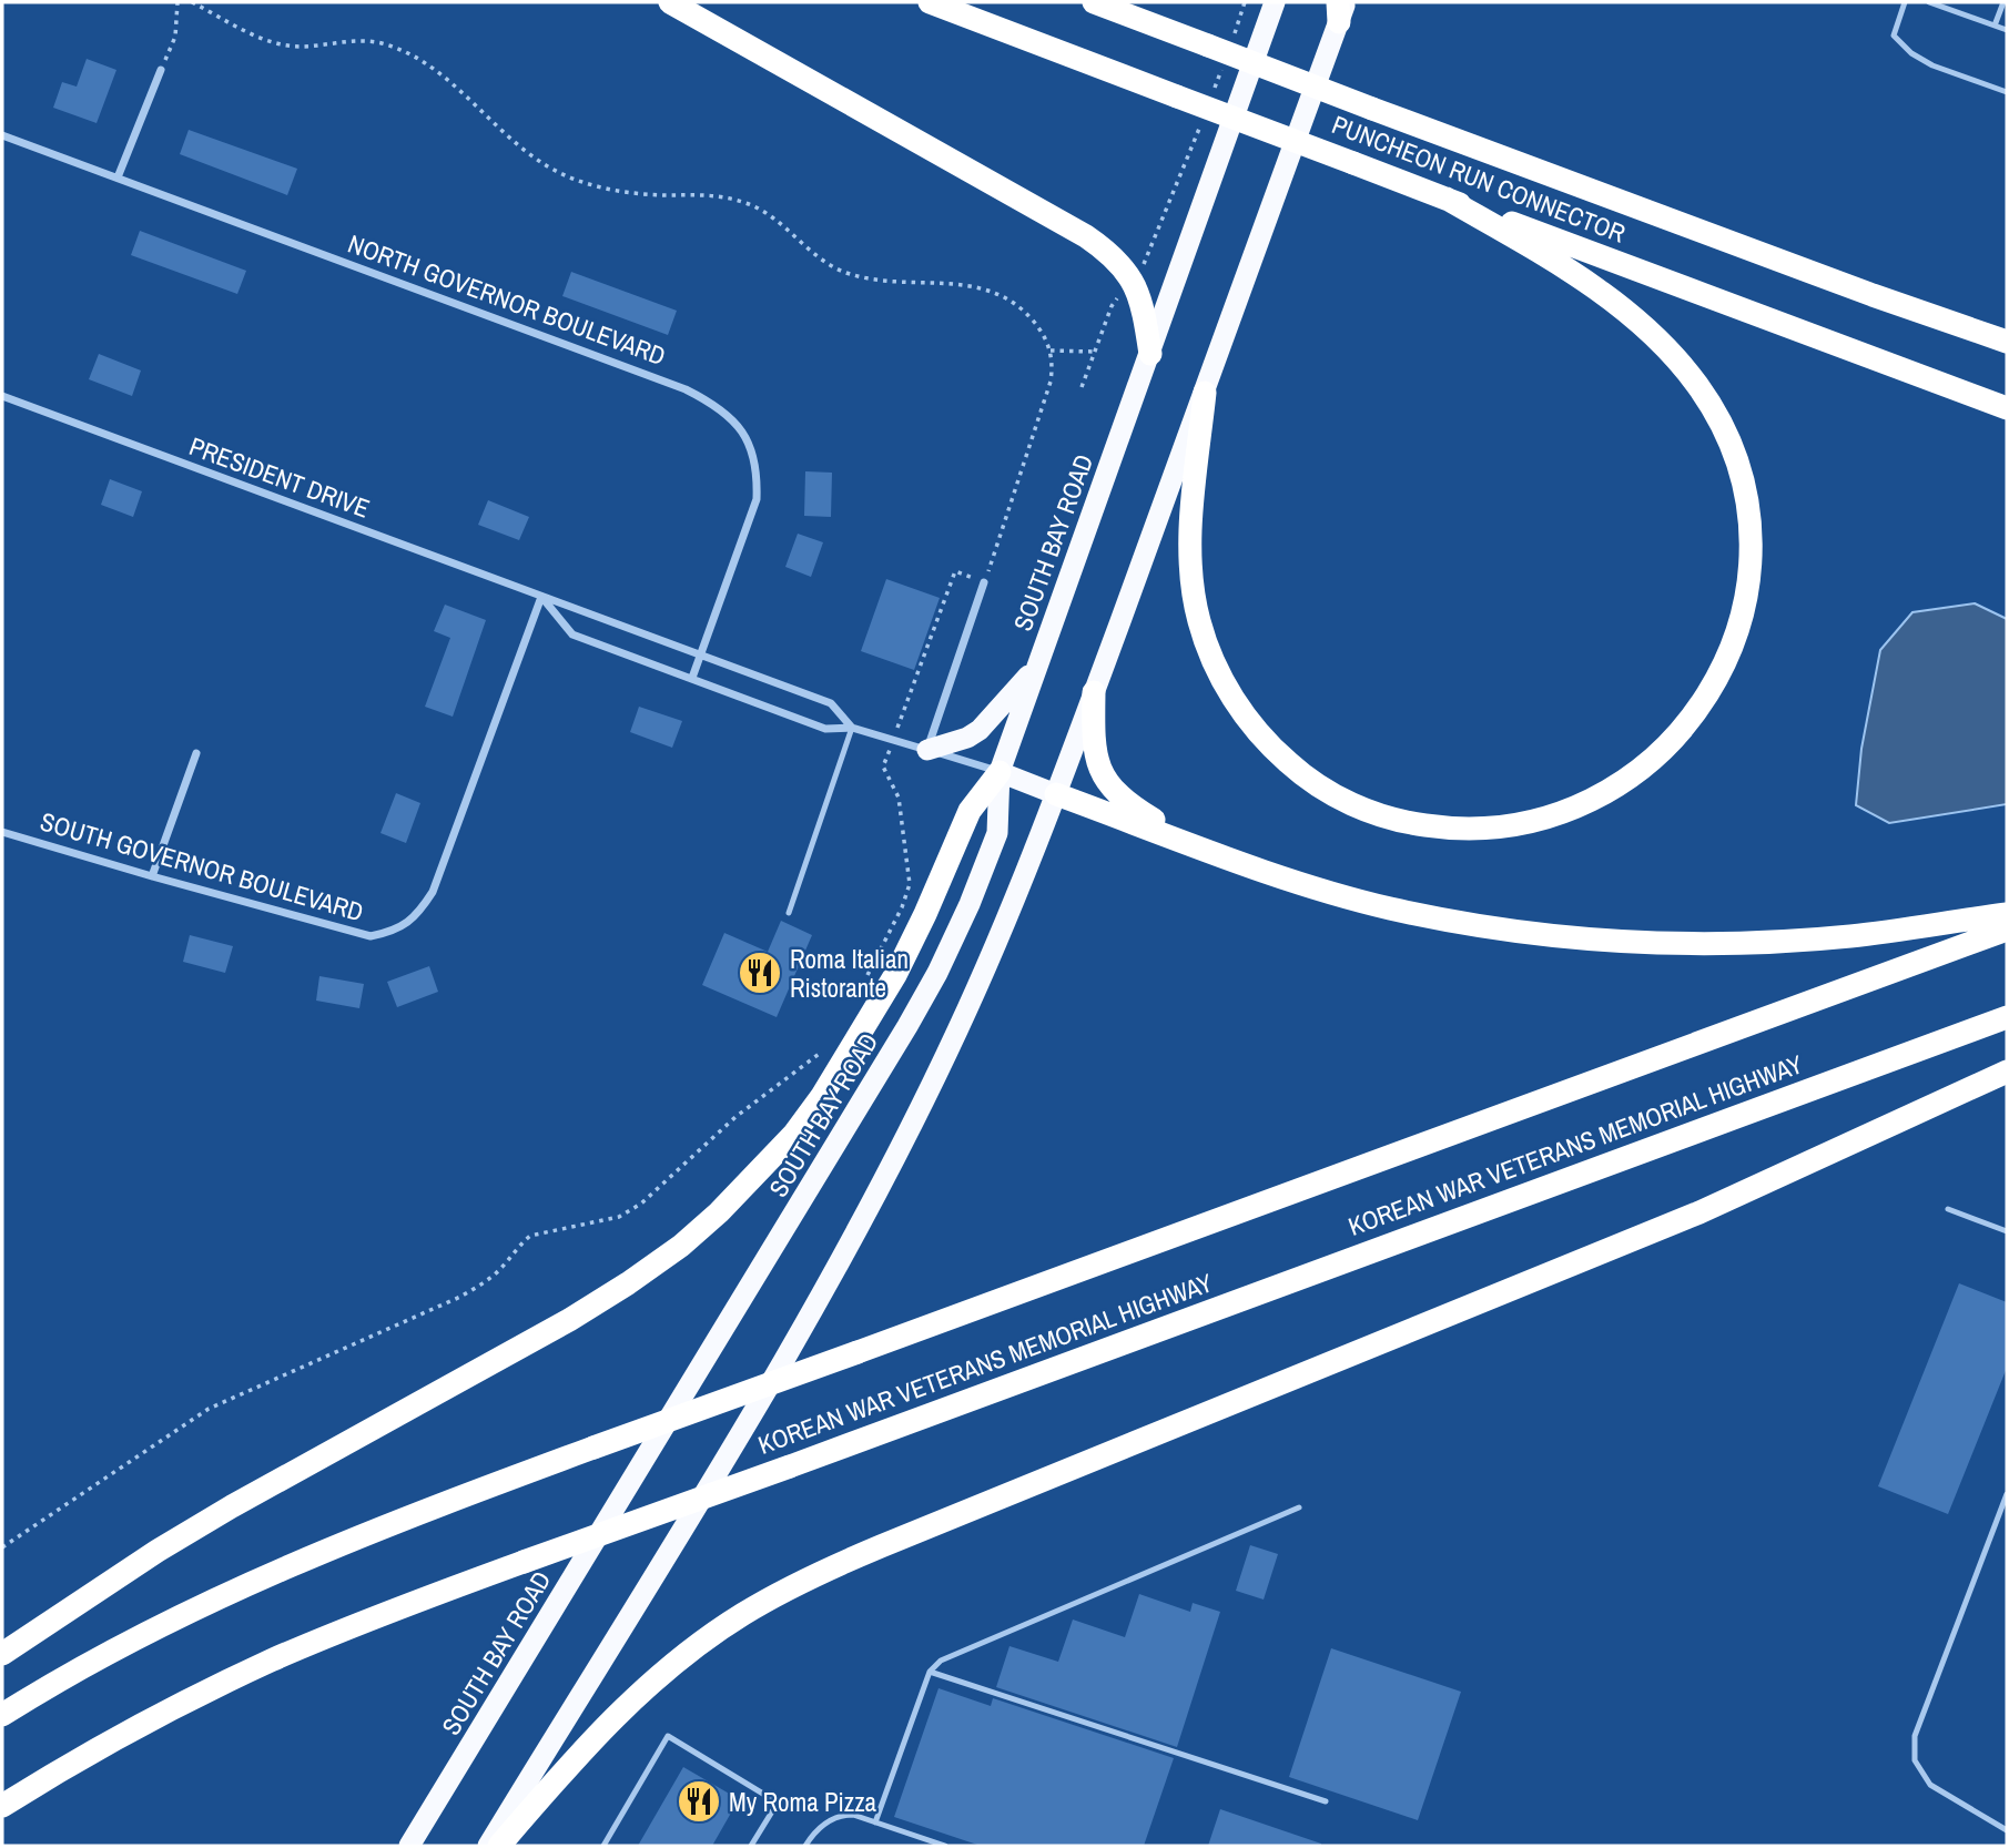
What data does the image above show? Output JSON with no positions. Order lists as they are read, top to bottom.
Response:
{
  "streets": {
    "highway": ["PUNCHEON RUN CONNECTOR", "SOUTH BAY ROAD", "KOREAN WAR VETERANS MEMORIAL HIGHWAY"],
    "street": ["NORTH GOVERNOR BOULEVARD", "PRESIDENT DRIVE", "SOUTH GOVERNOR BOULEVARD"]
  },
  "crossings": [
    ["NORTH GOVERNOR BOULEVARD", "PRESIDENT DRIVE"],
    ["PRESIDENT DRIVE", "SOUTH BAY ROAD"],
    ["PRESIDENT DRIVE", "SOUTH GOVERNOR BOULEVARD"]
  ],
  "places": {
    "restaurant": ["Roma Italian Ristorante", "My Roma Pizza"]
  }
}
